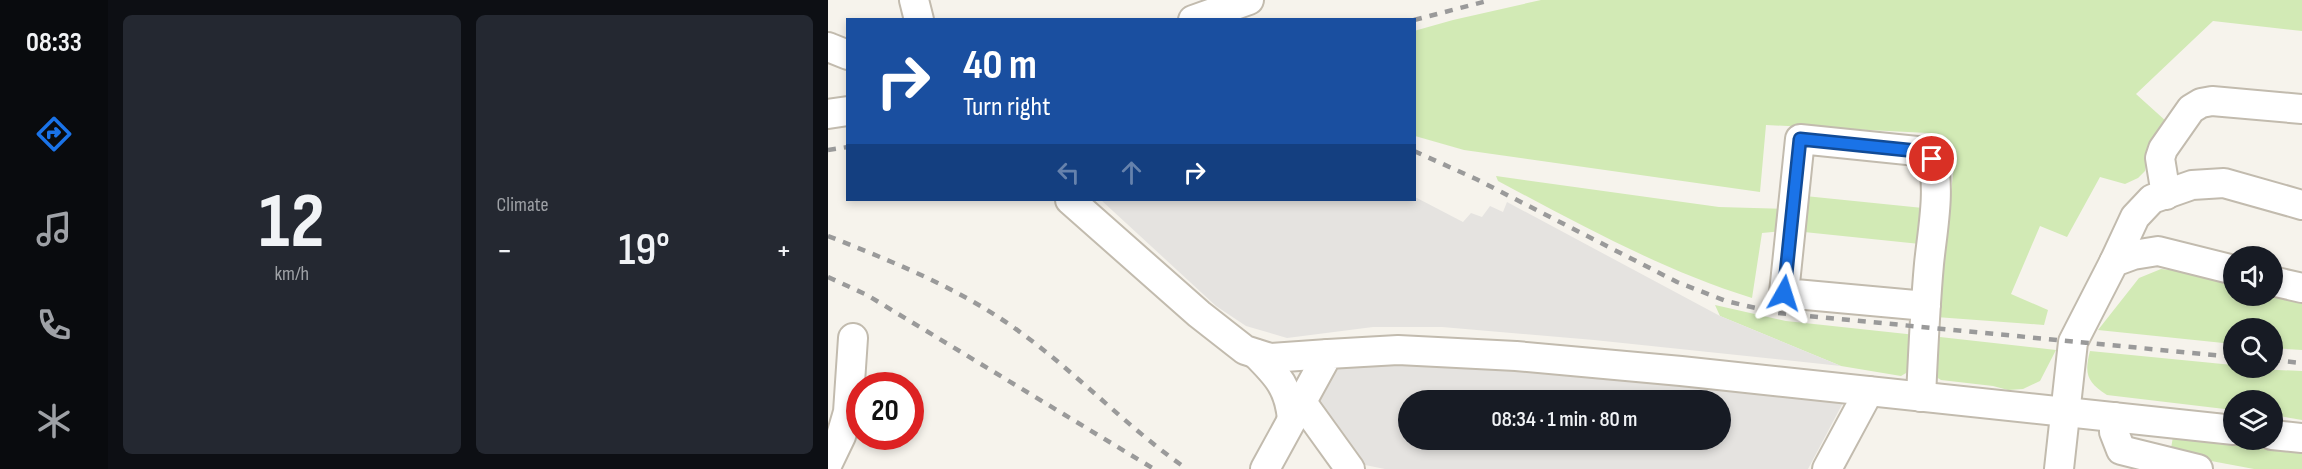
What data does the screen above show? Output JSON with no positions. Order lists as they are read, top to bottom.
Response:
{
  "page": {
    "tabs": "08:33",
    "tile": [
      ["12", "km/h"],
      "Climate"
    ],
    "turn": ["40 m", "Turn right"],
    "heat": ["−", "19°", "+"],
    "limit": "20",
    "trip": "08:34 · 1 min · 80 m"
  }
}
